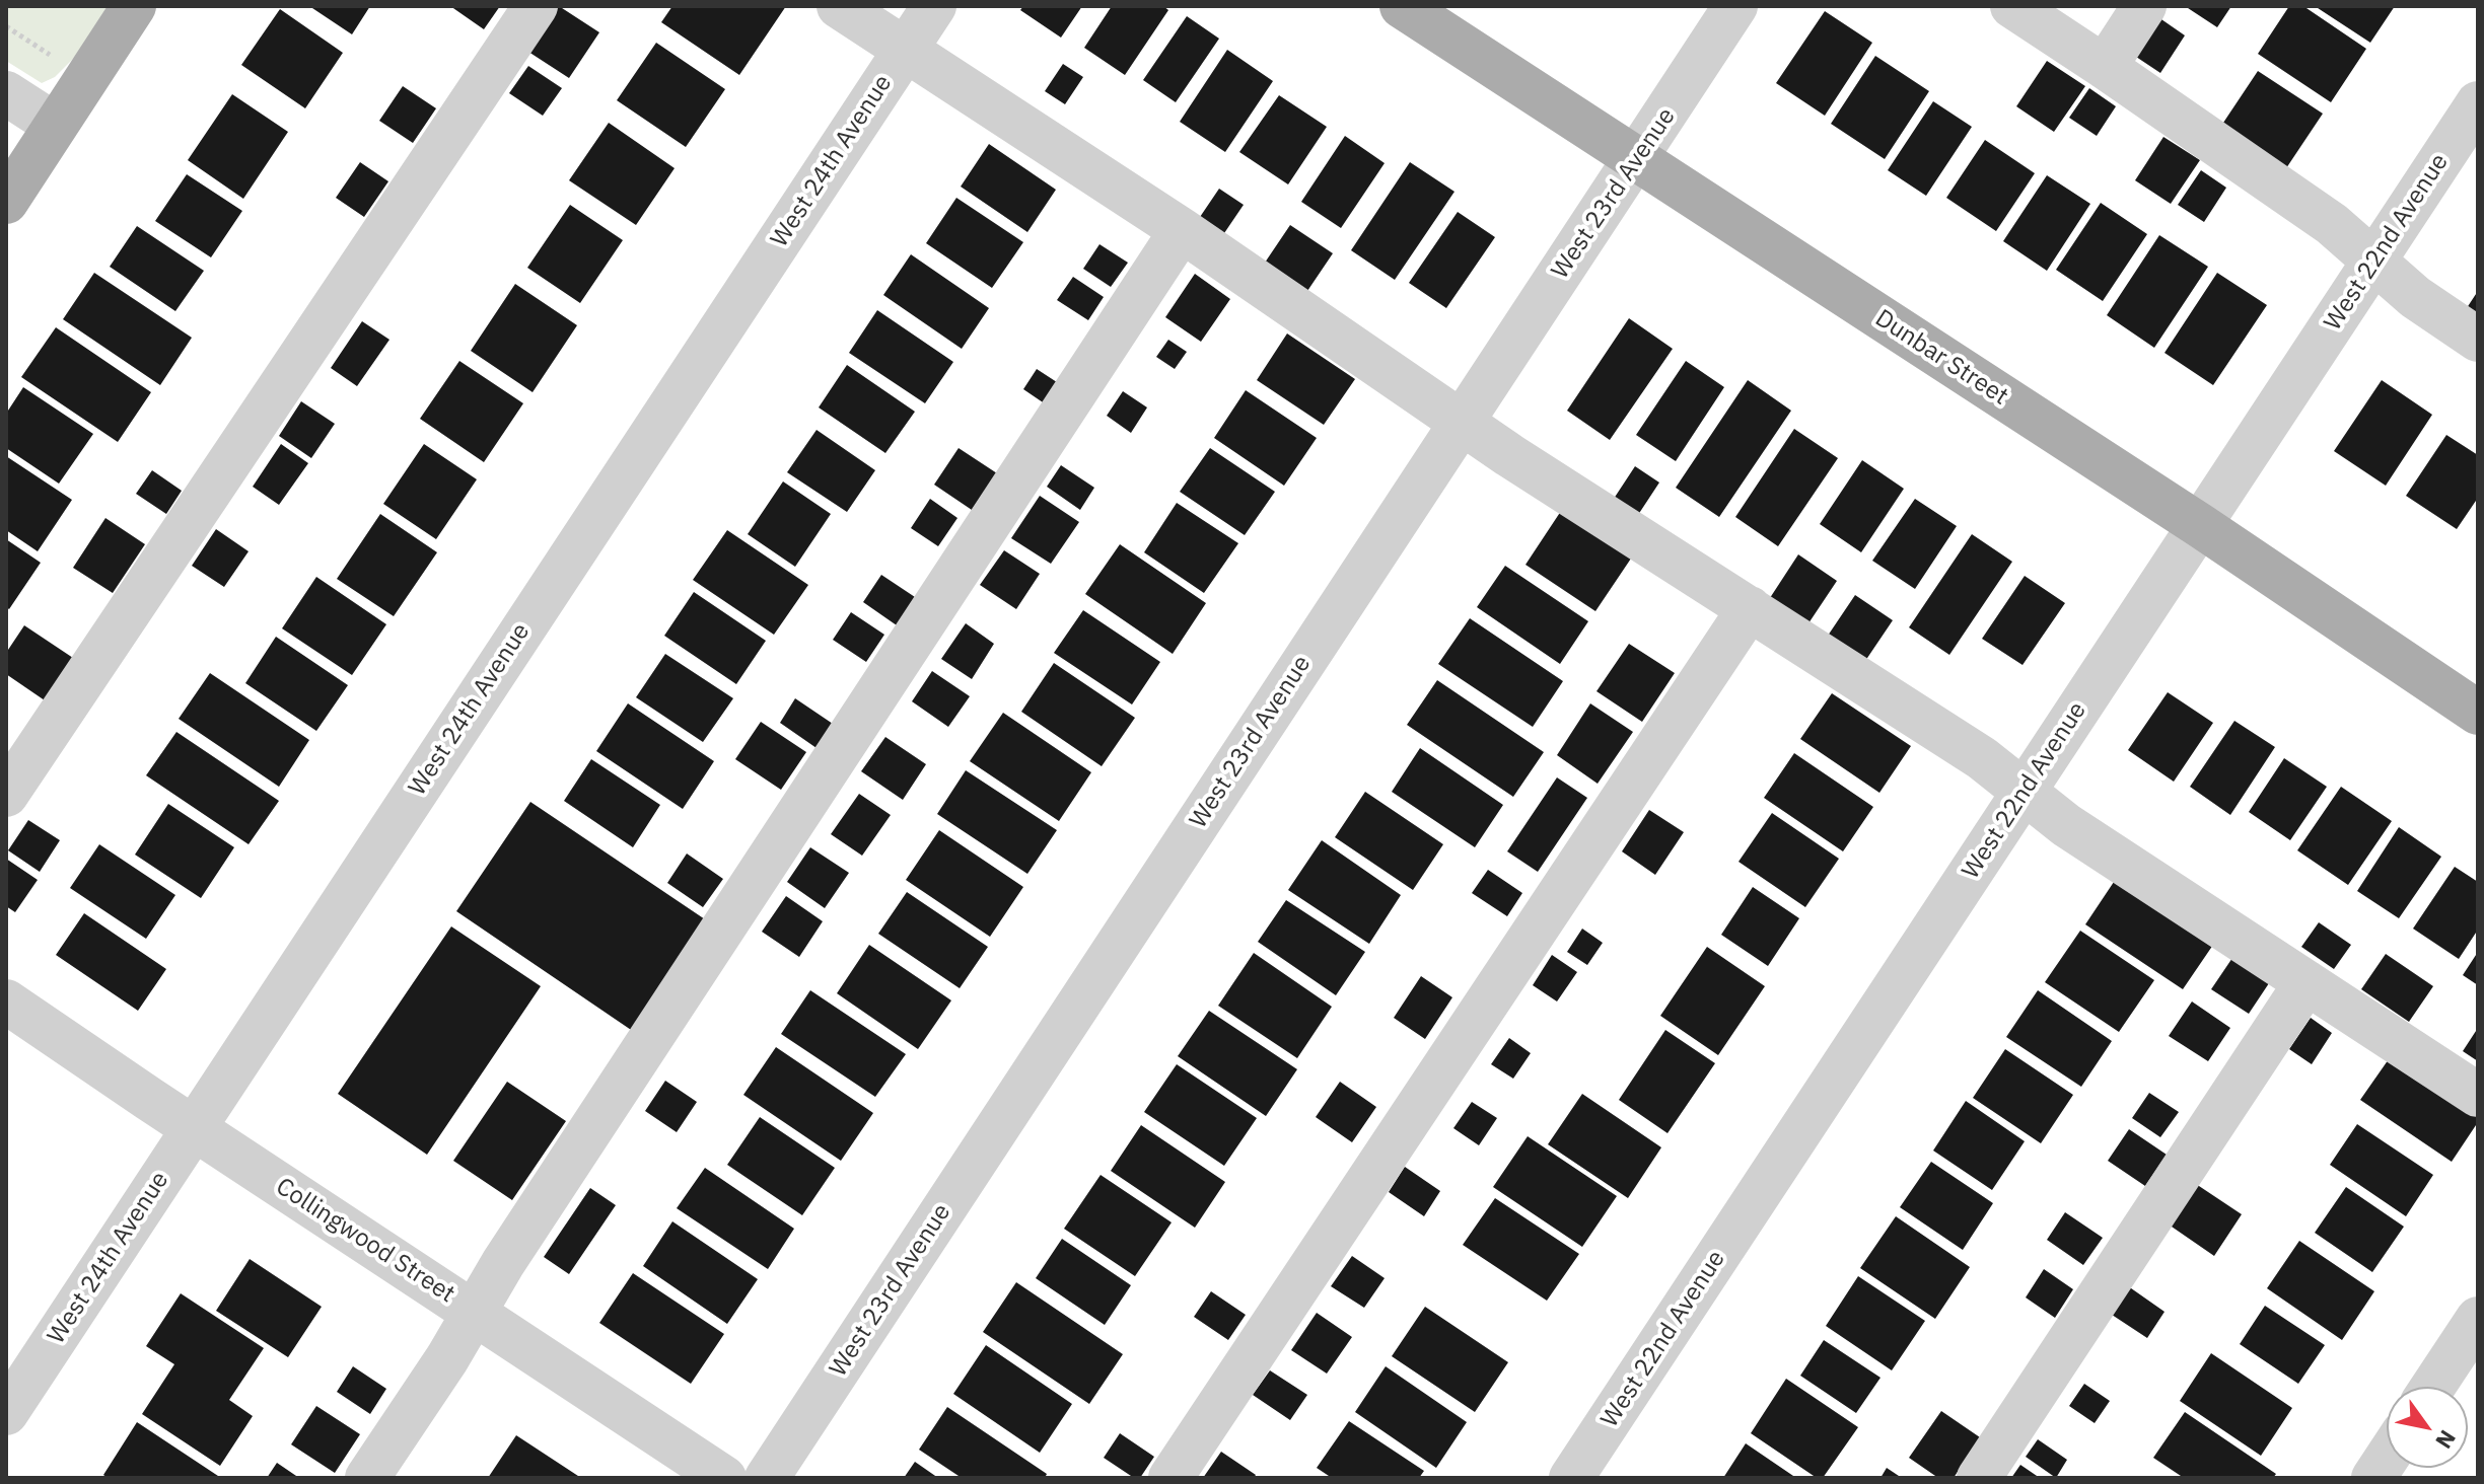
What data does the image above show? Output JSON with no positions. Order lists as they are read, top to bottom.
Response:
{
  "streets": {
    "main road": ["Dunbar Street"],
    "street": [
      "West 24th Avenue",
      "West 23rd Avenue",
      "West 22nd Avenue",
      "Collingwood Street"
    ]
  },
  "crossings": [
    ["West 24th Avenue", "Collingwood Street"],
    ["West 23rd Avenue", "Dunbar Street"],
    ["West 22nd Avenue", "Dunbar Street"]
  ],
  "north": "bottom right"
}
